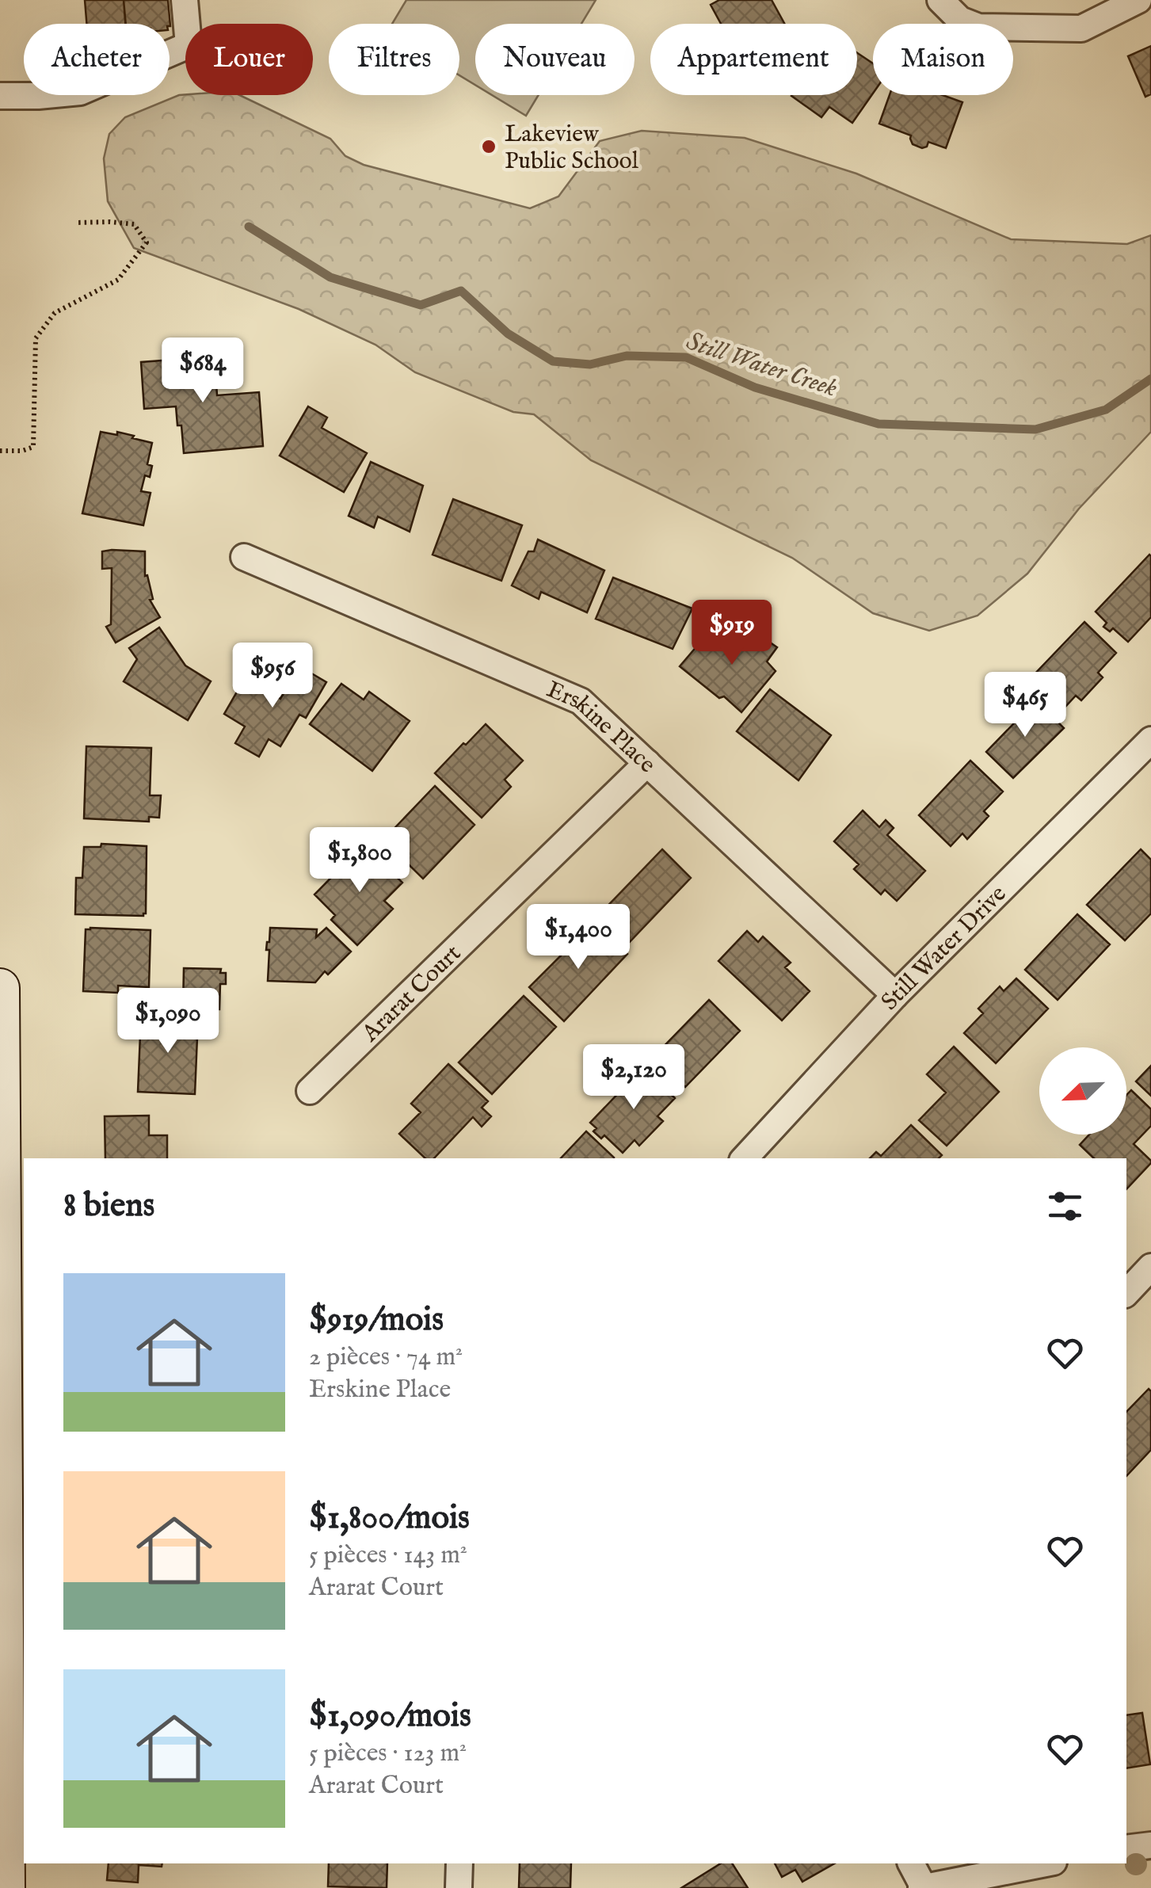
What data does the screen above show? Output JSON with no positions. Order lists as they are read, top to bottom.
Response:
{
  "streets": {
    "street": ["Erskine Place", "Still Water Drive", "Ararat Court"]
  },
  "crossings": [
    ["Erskine Place", "Still Water Drive"],
    ["Erskine Place", "Ararat Court"]
  ],
  "water": ["Still Water Creek"],
  "places": ["Lakeview Public School"],
  "north": "bottom left",
  "page": {
    "chip": [
      "Acheter",
      "Louer",
      "Filtres",
      "Nouveau",
      "Appartement",
      "Maison"
    ],
    "price": [
      "$684",
      "$919",
      "$956",
      "$465",
      "$1,800",
      "$1,400",
      "$1,090",
      "$2,120"
    ],
    "heading": "8 biens",
    "list": [
      {
        "name": "$919/mois",
        "note": "2 pièces · 74 m² · Erskine Place"
      },
      {
        "name": "$1,800/mois",
        "note": "5 pièces · 143 m² · Ararat Court"
      },
      {
        "name": "$1,090/mois",
        "note": "5 pièces · 123 m² · Ararat Court"
      }
    ]
  }
}
